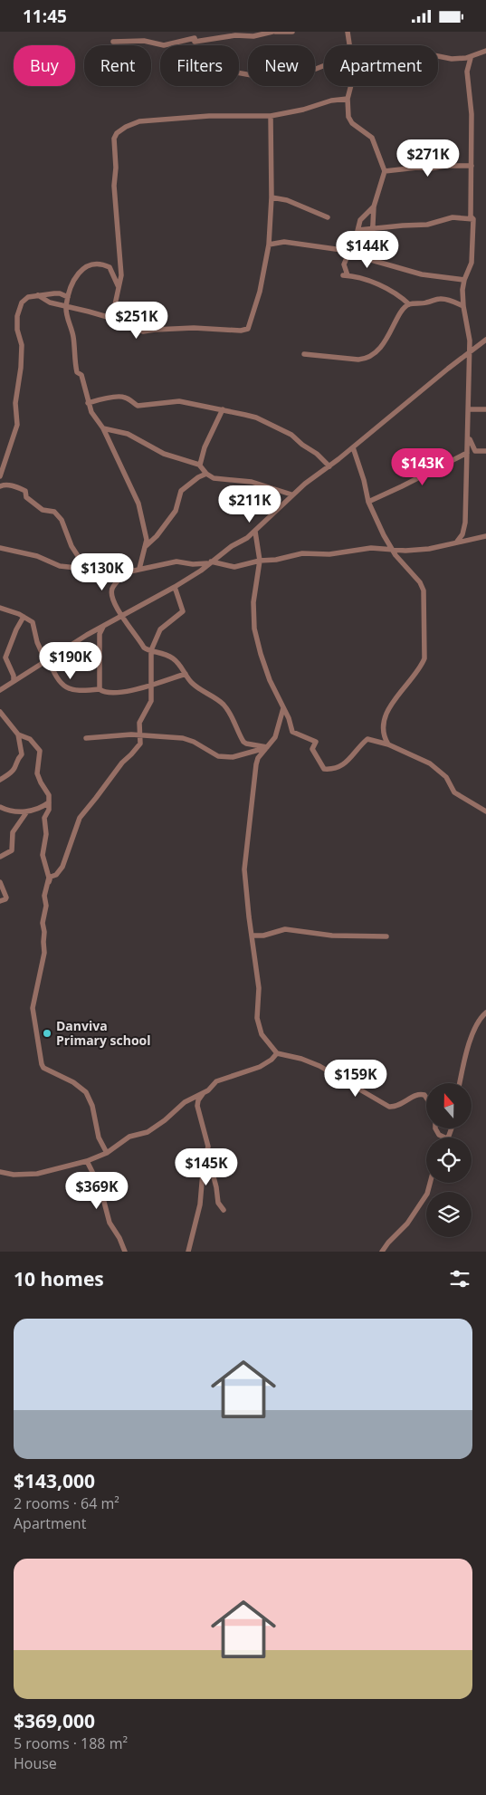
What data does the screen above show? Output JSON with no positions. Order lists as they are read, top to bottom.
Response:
{
  "places": ["Danviva Primary school"],
  "north": "top",
  "page": {
    "status": "11:45",
    "chip": [
      "Buy",
      "Rent",
      "Filters",
      "New",
      "Apartment"
    ],
    "price": [
      "$271K",
      "$144K",
      "$251K",
      "$143K",
      "$211K",
      "$130K",
      "$190K",
      "$159K",
      "$145K",
      "$369K"
    ],
    "heading": "10 homes",
    "list": [
      {
        "name": "$143,000",
        "note": "2 rooms · 64 m² · Apartment"
      },
      {
        "name": "$369,000",
        "note": "5 rooms · 188 m² · House"
      }
    ]
  }
}
